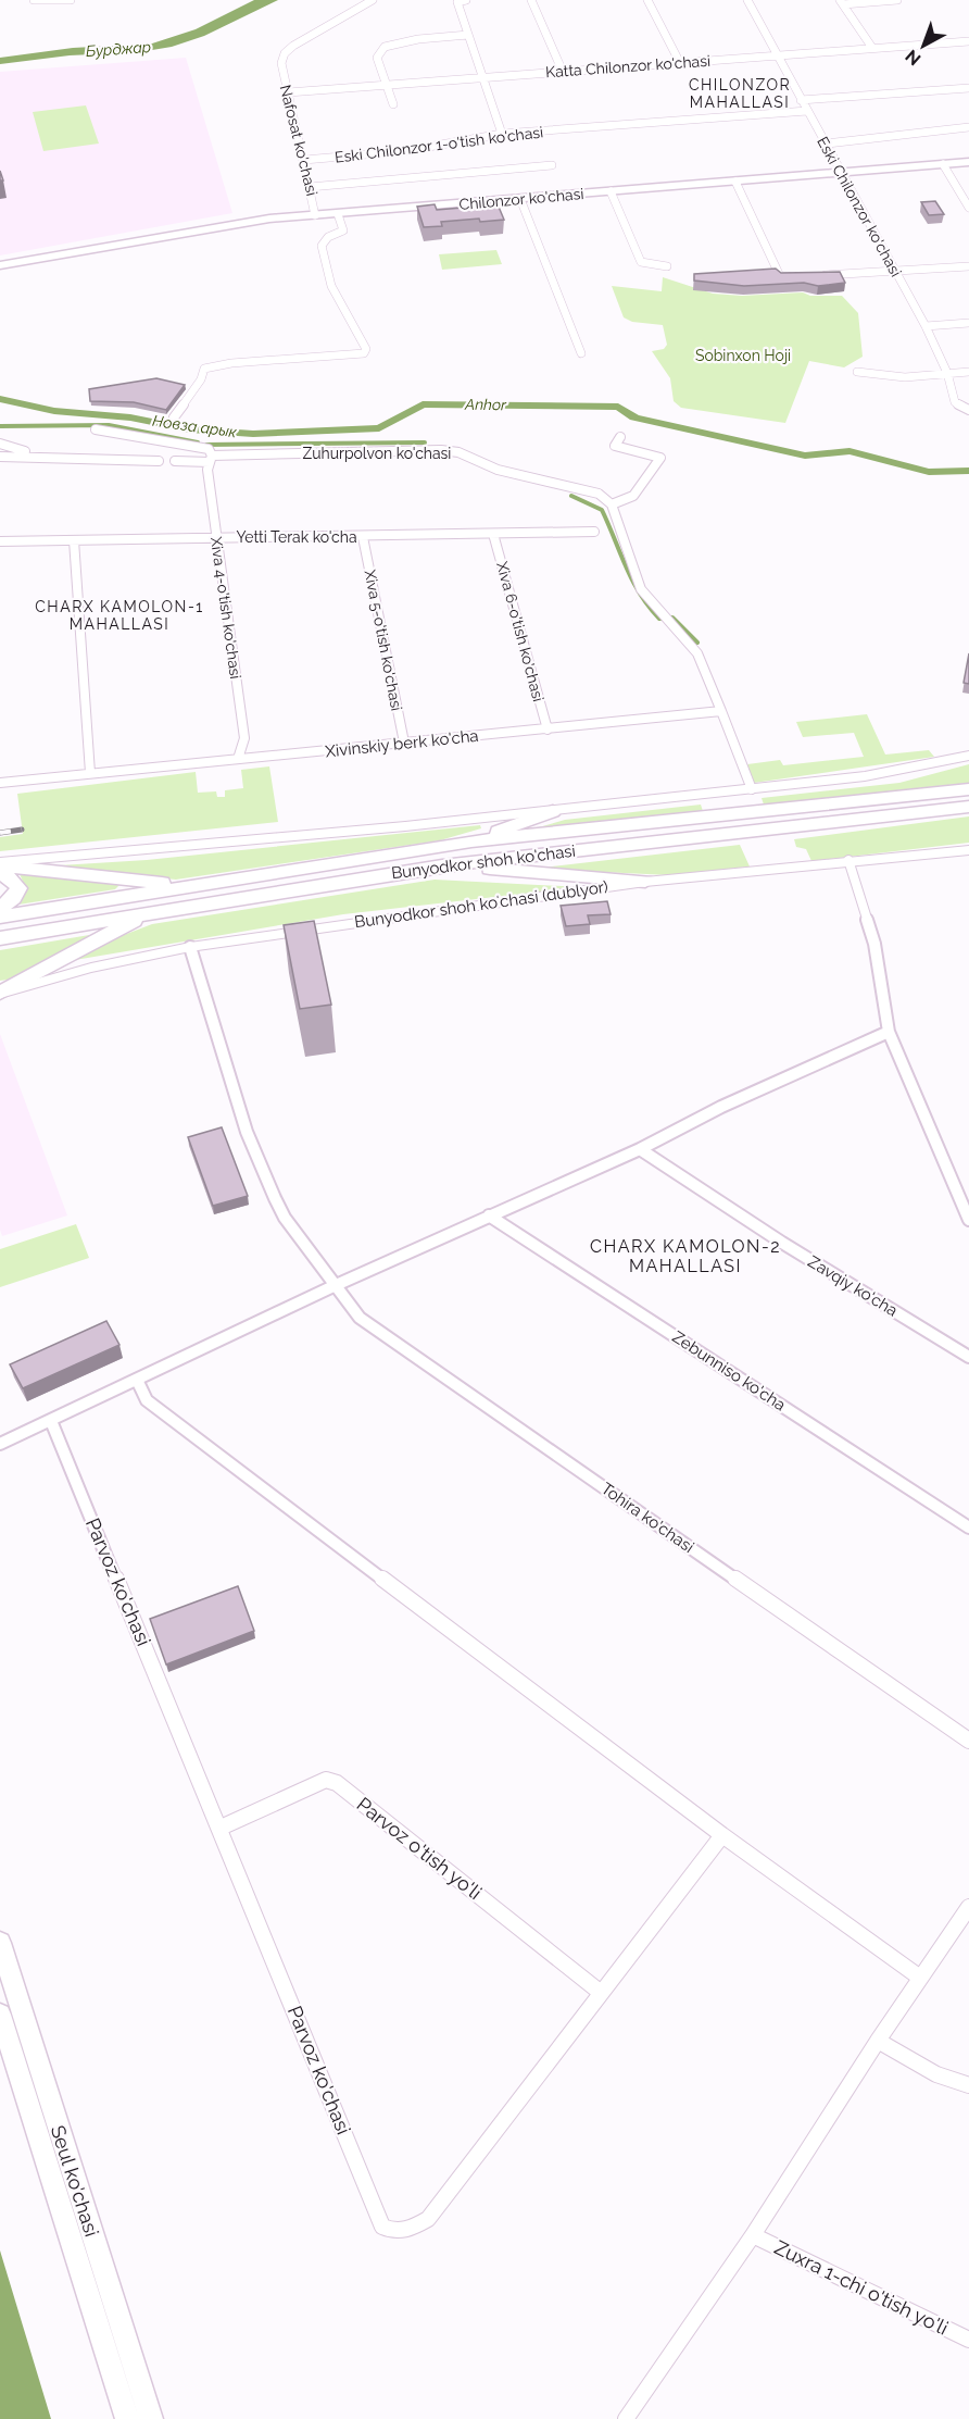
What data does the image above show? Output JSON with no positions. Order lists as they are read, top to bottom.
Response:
{
  "streets": {
    "main road": ["Chilonzor ko'chasi", "Bunyodkor shoh ko'chasi", "Seul ko'chasi"],
    "street": [
      "Katta Chilonzor ko'chasi",
      "Nafosat ko'chasi",
      "Eski Chilonzor 1-o'tish ko'chasi",
      "Eski Chilonzor ko'chasi",
      "Zuhurpolvon ko'chasi",
      "Yetti Terak ko'cha",
      "Xiva 4-o'tish ko'chasi",
      "Xiva 6-o'tish ko'chasi",
      "Xiva 5-o'tish ko'chasi",
      "Xivinskiy berk ko'cha",
      "Bunyodkor shoh koʻchasi (dublyor)",
      "Zavqiy ko'cha",
      "Zebunniso ko'cha",
      "Tohira ko'chasi",
      "Parvoz ko'chasi",
      "Parvoz o'tish yo'li",
      "Zuxra 1-chi o'tish yo'li"
    ]
  },
  "crossings": [
    ["Katta Chilonzor ko'chasi", "Nafosat ko'chasi"],
    ["Katta Chilonzor ko'chasi", "Eski Chilonzor ko'chasi"],
    ["Nafosat ko'chasi", "Eski Chilonzor 1-o'tish ko'chasi"],
    ["Nafosat ko'chasi", "Chilonzor ko'chasi"],
    ["Eski Chilonzor 1-o'tish ko'chasi", "Eski Chilonzor ko'chasi"],
    ["Chilonzor ko'chasi", "Eski Chilonzor ko'chasi"],
    ["Zuhurpolvon ko'chasi", "Xiva 4-o'tish ko'chasi"],
    ["Yetti Terak ko'cha", "Xiva 4-o'tish ko'chasi"],
    ["Yetti Terak ko'cha", "Xiva 6-o'tish ko'chasi"],
    ["Yetti Terak ko'cha", "Xiva 5-o'tish ko'chasi"],
    ["Xiva 4-o'tish ko'chasi", "Xivinskiy berk ko'cha"],
    ["Xiva 6-o'tish ko'chasi", "Xivinskiy berk ko'cha"],
    ["Xiva 5-o'tish ko'chasi", "Xivinskiy berk ko'cha"],
    ["Bunyodkor shoh koʻchasi (dublyor)", "Tohira ko'chasi"],
    ["Parvoz ko'chasi", "Parvoz o'tish yo'li"]
  ],
  "districts": ["CHILONZOR MAHALLASI", "CHARX KAMOLON-1 MAHALLASI", "CHARX KAMOLON-2 MAHALLASI"],
  "water": ["Бурджар", "Anhor", "Новза арык"],
  "parks": ["Sobinxon Hoji"],
  "north": "bottom left"
}
